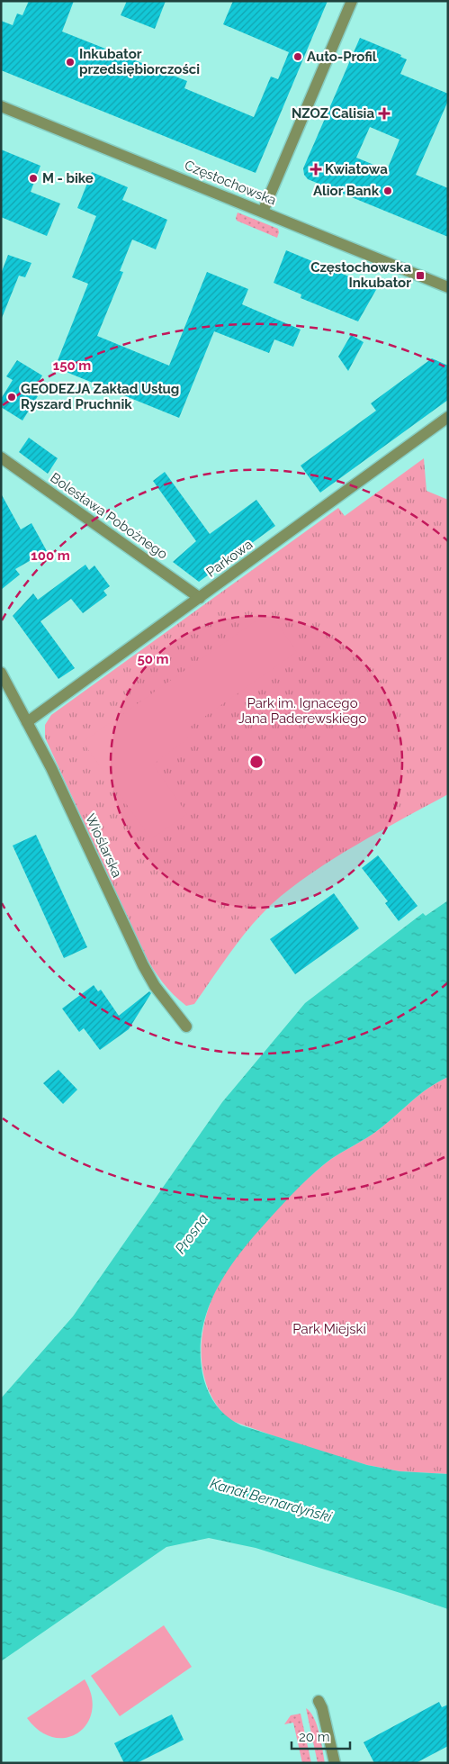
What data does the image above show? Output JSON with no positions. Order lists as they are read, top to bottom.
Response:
{
  "streets": {
    "street": [
      "Częstochowska",
      "Bolesława Pobożnego",
      "Parkowa",
      "Wioślarska"
    ]
  },
  "crossings": [
    ["Bolesława Pobożnego", "Parkowa"],
    ["Parkowa", "Wioślarska"]
  ],
  "water": ["Prosna", "Kanał Bernardyński"],
  "parks": ["Park im. Ignacego Jana Paderewskiego", "Park Miejski"],
  "places": {
    "other": [
      "Auto-Profil",
      "Inkubator przedsiębiorczości",
      "M - bike",
      "Alior Bank",
      "GEODEZJA Zakład Usług Ryszard Pruchnik"
    ],
    "health": ["NZOZ Calisia", "Kwiatowa"],
    "transit": ["Częstochowska Inkubator"]
  },
  "scale_bar": "20 m",
  "rings": ["150 m", "100 m", "50 m"]
}
